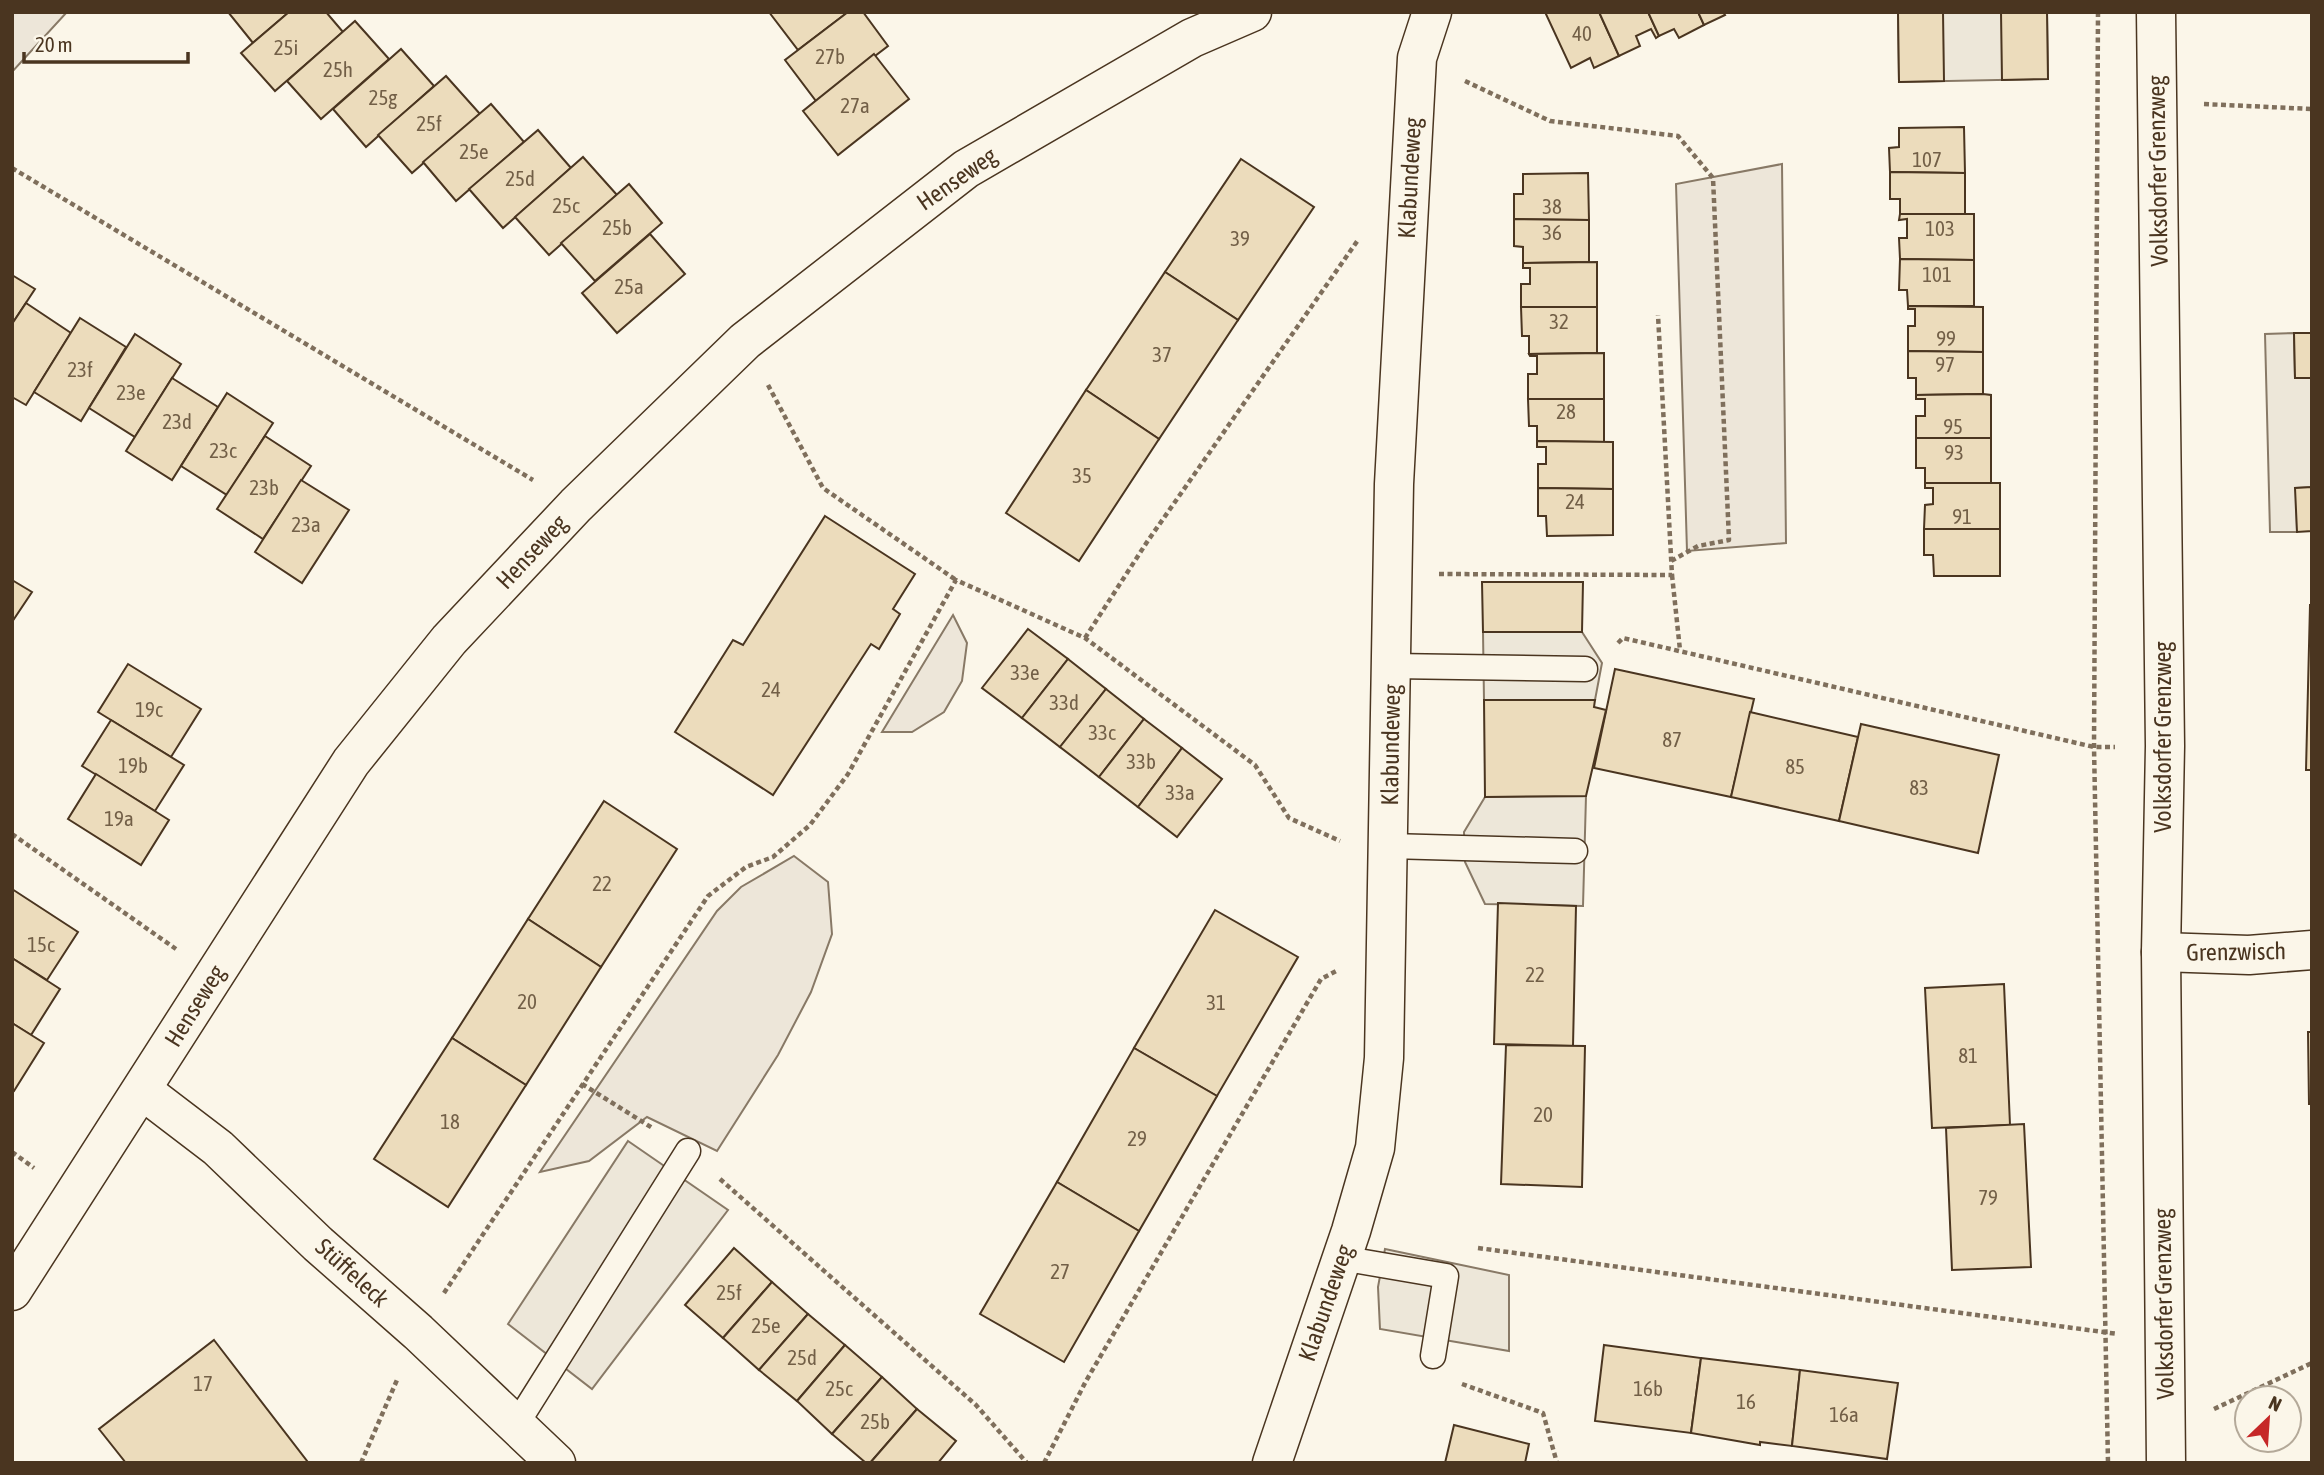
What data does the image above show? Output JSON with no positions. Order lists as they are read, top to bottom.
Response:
{
  "streets": {
    "street": [
      "Volksdorfer Grenzweg",
      "Klabundeweg",
      "Henseweg",
      "Grenzwisch",
      "Stüffeleck"
    ]
  },
  "crossings": [
    ["Volksdorfer Grenzweg", "Grenzwisch"],
    ["Henseweg", "Stüffeleck"]
  ],
  "house_numbers": [
    "40",
    "25i",
    "27b",
    "25h",
    "25g",
    "27a",
    "25f",
    "25e",
    "107",
    "25d",
    "25c",
    "38",
    "25b",
    "103",
    "36",
    "39",
    "101",
    "25a",
    "32",
    "99",
    "37",
    "97",
    "23f",
    "23e",
    "28",
    "23d",
    "95",
    "23c",
    "93",
    "35",
    "23b",
    "24",
    "91",
    "23a",
    "33e",
    "24",
    "33d",
    "19c",
    "33c",
    "87",
    "33b",
    "19b",
    "85",
    "83",
    "33a",
    "19a",
    "22",
    "15c",
    "22",
    "20",
    "31",
    "81",
    "20",
    "18",
    "29",
    "79",
    "27",
    "25f",
    "25e",
    "25d",
    "17",
    "25c",
    "16b",
    "16",
    "16a",
    "25b"
  ],
  "scale_bar": "20 m",
  "north": "top right"
}
